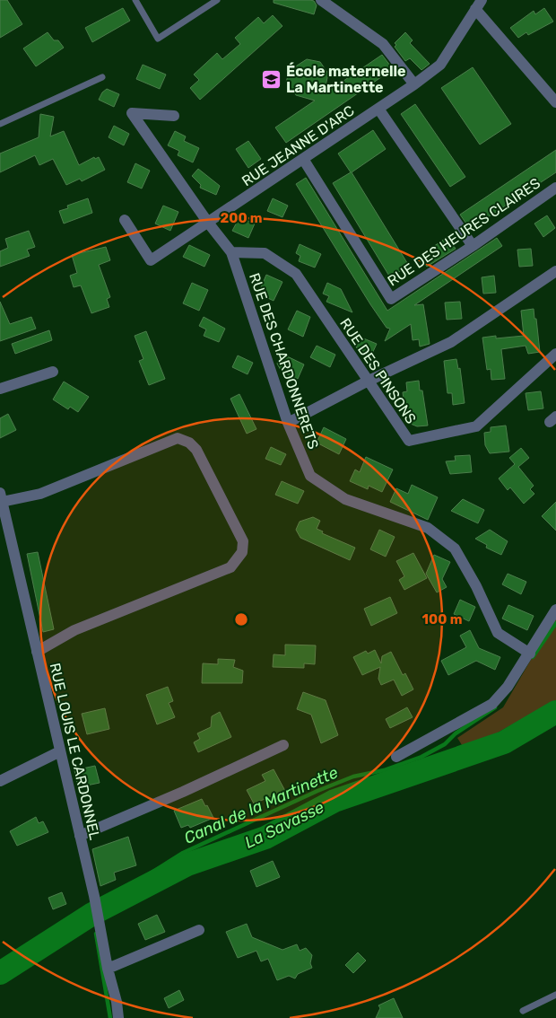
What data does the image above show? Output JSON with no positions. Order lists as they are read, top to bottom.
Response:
{
  "streets": {
    "street": [
      "RUE JEANNE D'ARC",
      "RUE DES HEURES CLAIRES",
      "RUE DES CHARDONNERETS",
      "RUE DES PINSONS",
      "RUE LOUIS LE CARDONNEL"
    ]
  },
  "crossings": [
    ["RUE JEANNE D'ARC", "RUE DES HEURES CLAIRES"],
    ["RUE JEANNE D'ARC", "RUE DES CHARDONNERETS"],
    ["RUE DES CHARDONNERETS", "RUE DES PINSONS"]
  ],
  "water": ["Canal de la Martinette", "La Savasse"],
  "places": {
    "school or university": ["École maternelle La Martinette"]
  },
  "rings": ["200 m", "100 m"]
}
